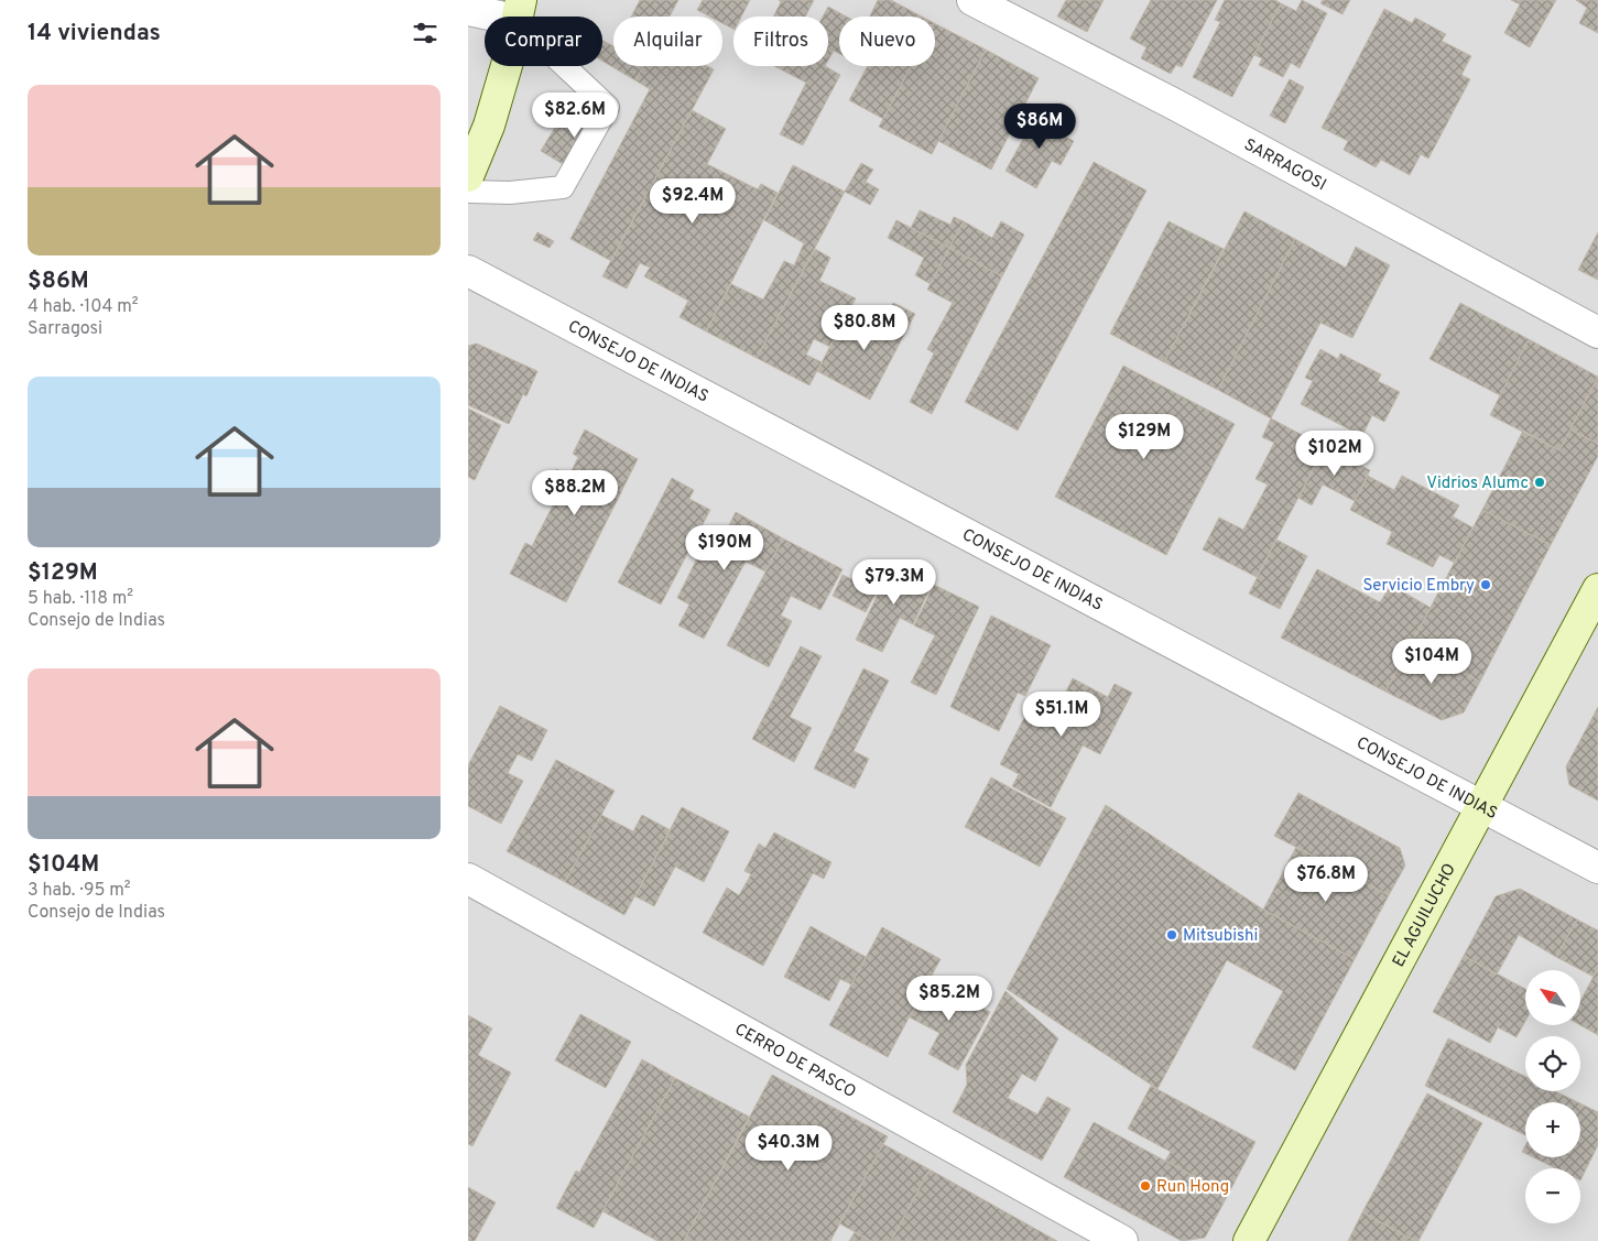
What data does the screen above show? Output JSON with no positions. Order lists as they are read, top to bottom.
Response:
{
  "streets": {
    "street": [
      "SARRAGOSI",
      "CONSEJO DE INDIAS",
      "EL AGUILUCHO",
      "CERRO DE PASCO"
    ]
  },
  "crossings": [
    ["CONSEJO DE INDIAS", "EL AGUILUCHO"]
  ],
  "places": [
    "Vidrios Alumc",
    "Servicio Embry",
    "Mitsubishi",
    "Run Hong"
  ],
  "north": "top left",
  "page": {
    "heading": "14 viviendas",
    "chip": [
      "Comprar",
      "Alquilar",
      "Filtros",
      "Nuevo"
    ],
    "list": [
      {
        "name": "$86M",
        "note": "4 hab. · 104 m² · Sarragosi"
      },
      {
        "name": "$129M",
        "note": "5 hab. · 118 m² · Consejo de Indias"
      },
      {
        "name": "$104M",
        "note": "3 hab. · 95 m² · Consejo de Indias"
      }
    ],
    "price": [
      "$82.6M",
      "$86M",
      "$92.4M",
      "$80.8M",
      "$129M",
      "$102M",
      "$88.2M",
      "$190M",
      "$79.3M",
      "$104M",
      "$51.1M",
      "$76.8M",
      "$85.2M",
      "$40.3M"
    ],
    "map_buttons": ["+", "−"]
  }
}
